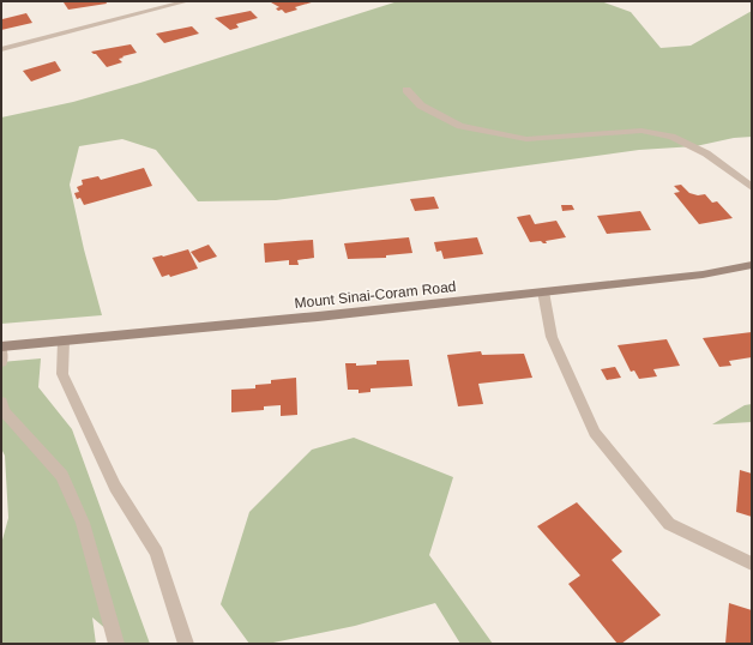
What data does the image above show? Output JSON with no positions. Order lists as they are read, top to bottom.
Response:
{
  "streets": {
    "main road": ["Mount Sinai-Coram Road"]
  }
}
